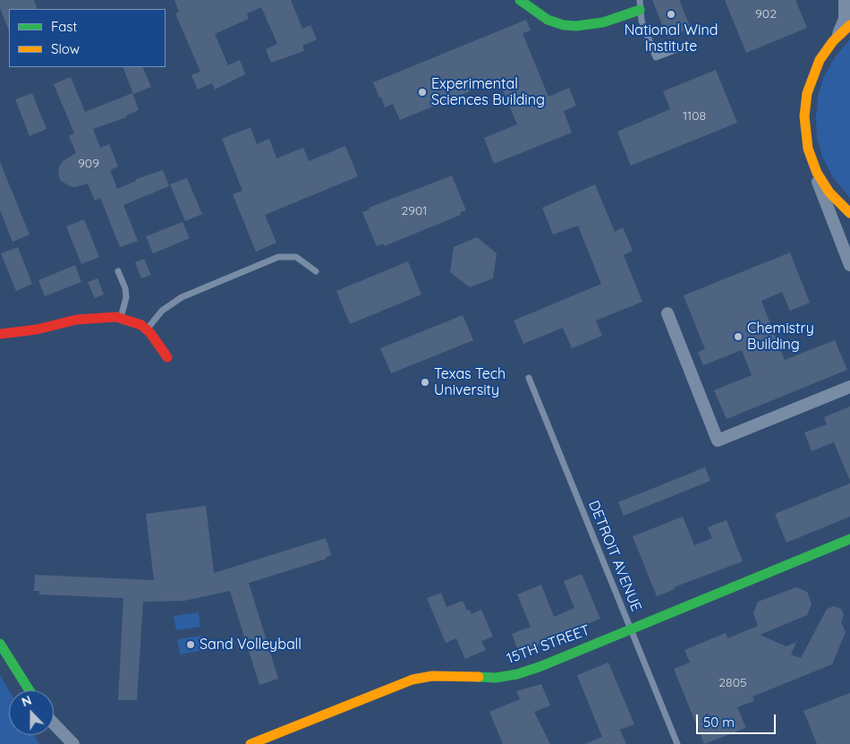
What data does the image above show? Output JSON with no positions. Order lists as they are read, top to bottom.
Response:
{
  "streets": {
    "street": ["15TH STREET"],
    "lane": ["DETROIT AVENUE"]
  },
  "crossings": [
    ["DETROIT AVENUE", "15TH STREET"]
  ],
  "places": [
    "National Wind Institute",
    "Experimental Sciences Building",
    "Chemistry Building",
    "Texas Tech University",
    "Sand Volleyball"
  ],
  "house_numbers": [
    "902",
    "1108",
    "909",
    "2901",
    "2805"
  ],
  "legend": ["Fast", "Slow"],
  "scale_bar": "50 m",
  "north": "top"
}
